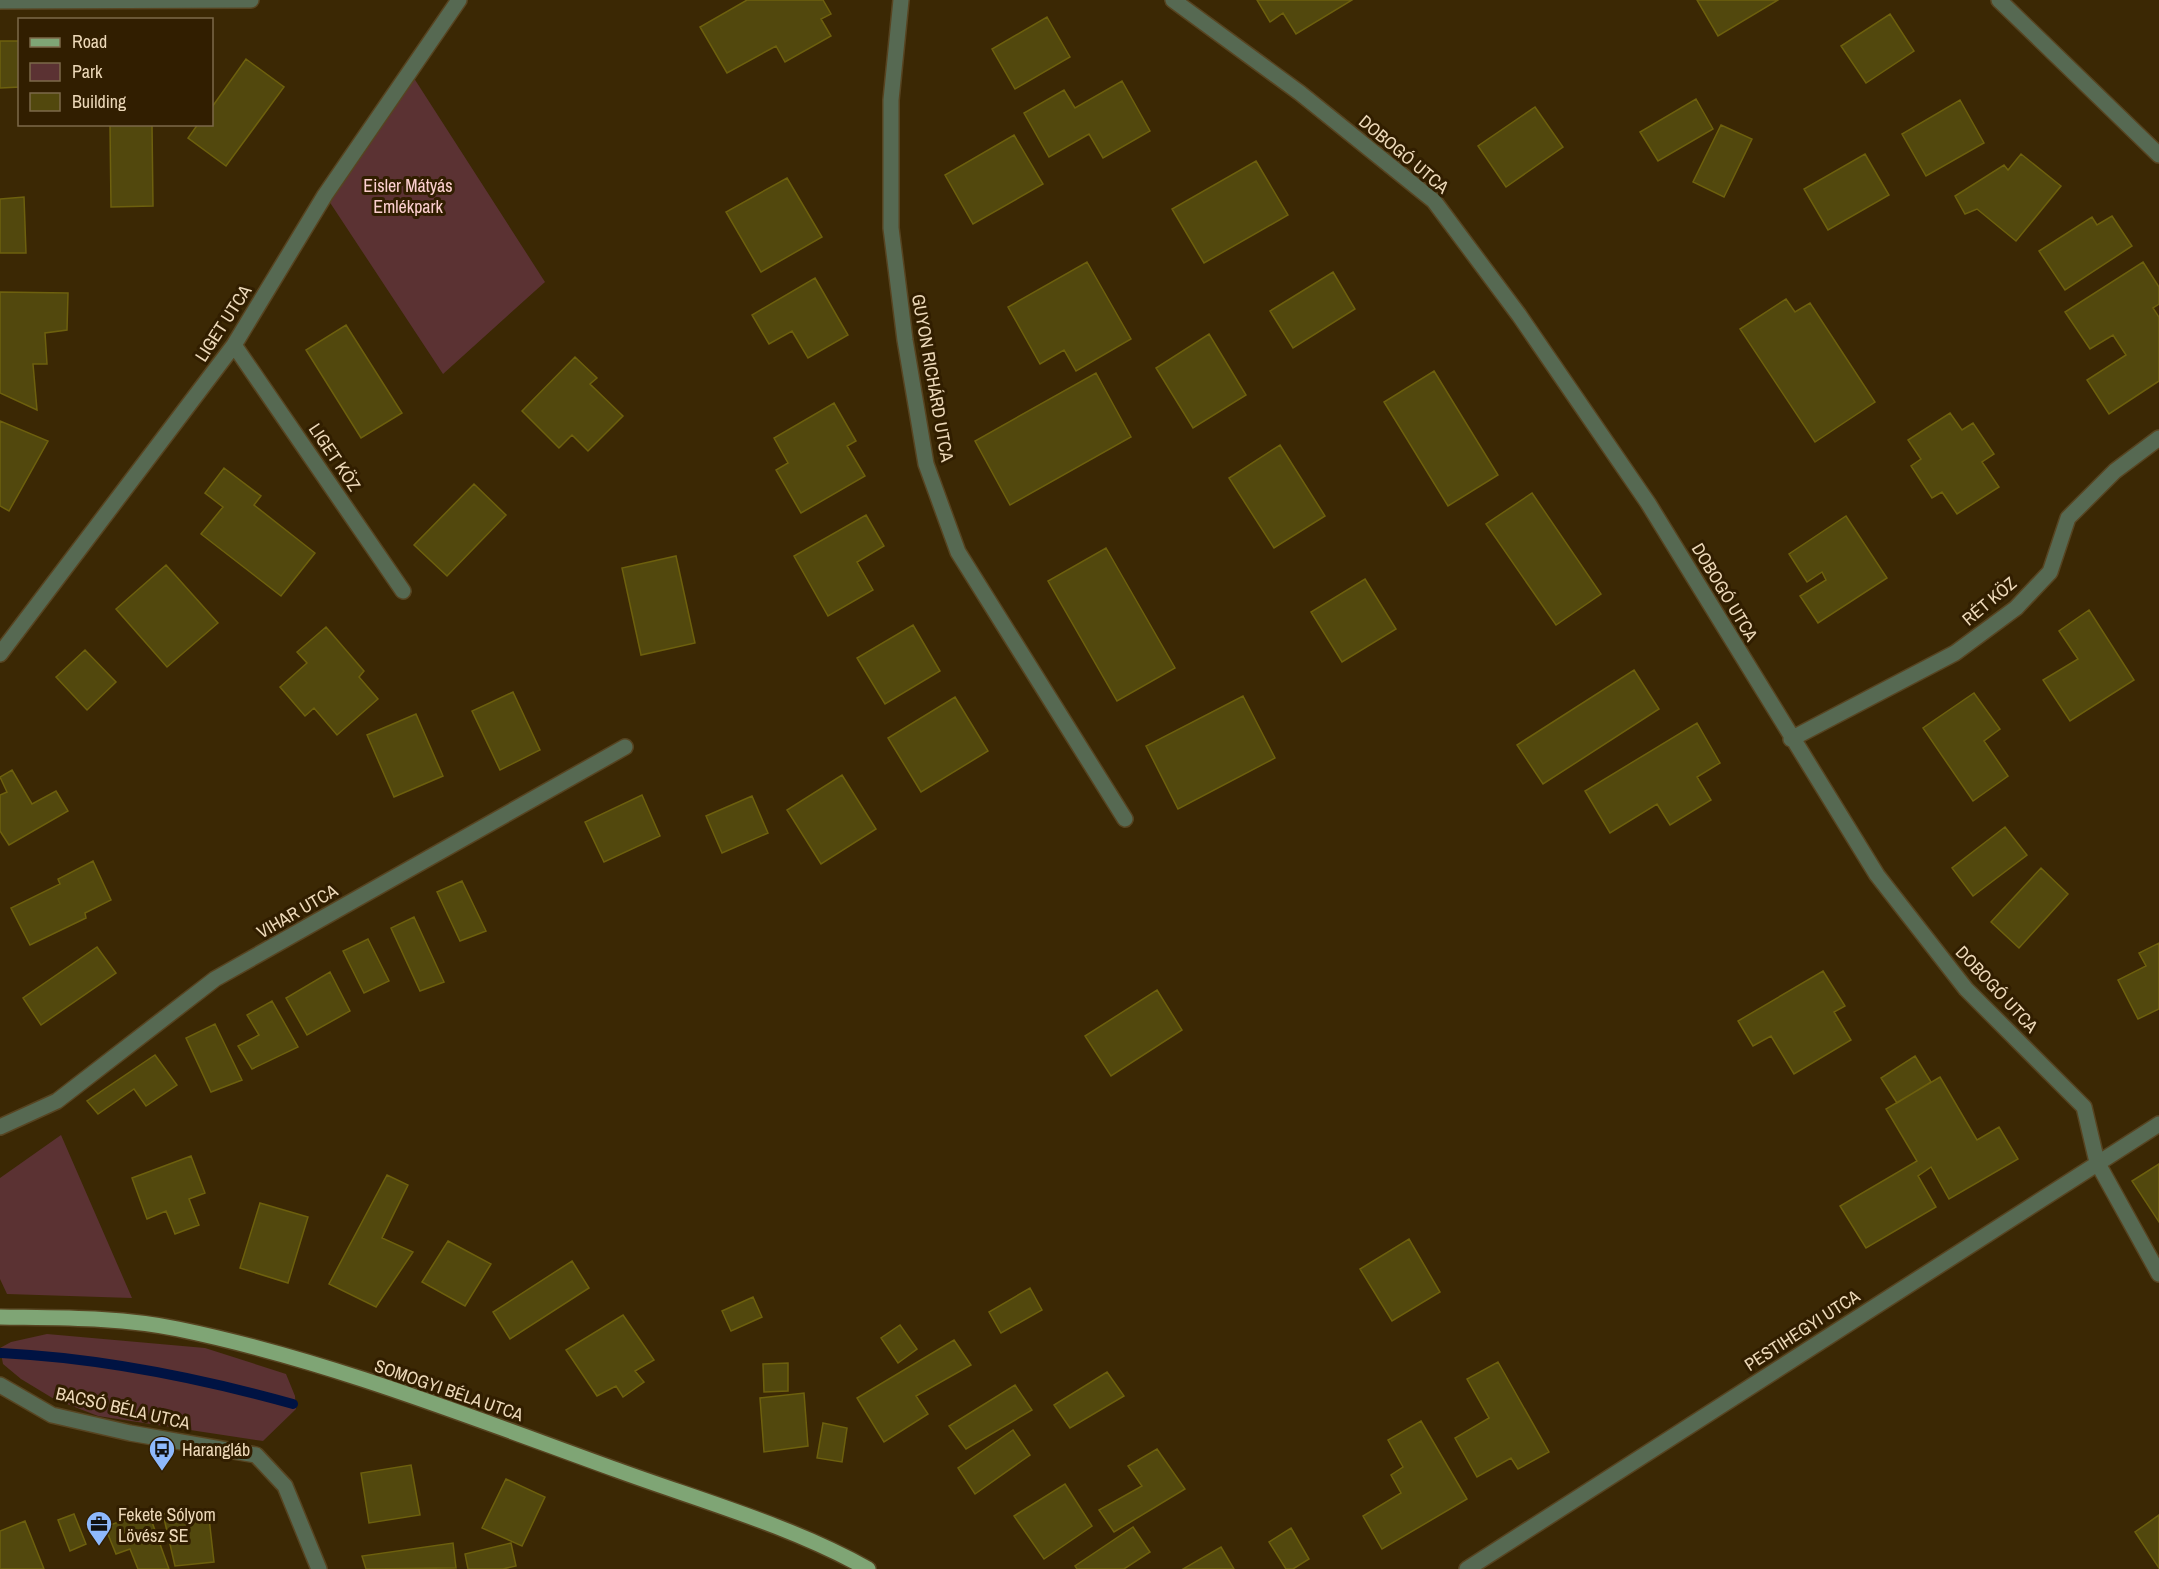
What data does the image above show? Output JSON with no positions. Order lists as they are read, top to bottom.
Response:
{
  "streets": {
    "main road": ["SOMOGYI BÉLA UTCA"],
    "street": [
      "DOBOGÓ UTCA",
      "LIGET UTCA",
      "GUYON RICHÁRD UTCA",
      "LIGET KÖZ",
      "RÉT KÖZ",
      "VIHAR UTCA",
      "PESTIHEGYI UTCA",
      "BACSÓ BÉLA UTCA"
    ]
  },
  "crossings": [
    ["DOBOGÓ UTCA", "RÉT KÖZ"],
    ["DOBOGÓ UTCA", "PESTIHEGYI UTCA"],
    ["LIGET UTCA", "LIGET KÖZ"]
  ],
  "parks": ["Eisler Mátyás Emlékpark"],
  "places": {
    "bus stop": ["Harangláb"],
    "office": ["Fekete Sólyom Lövész SE"]
  },
  "legend": ["Road", "Park", "Building"]
}
